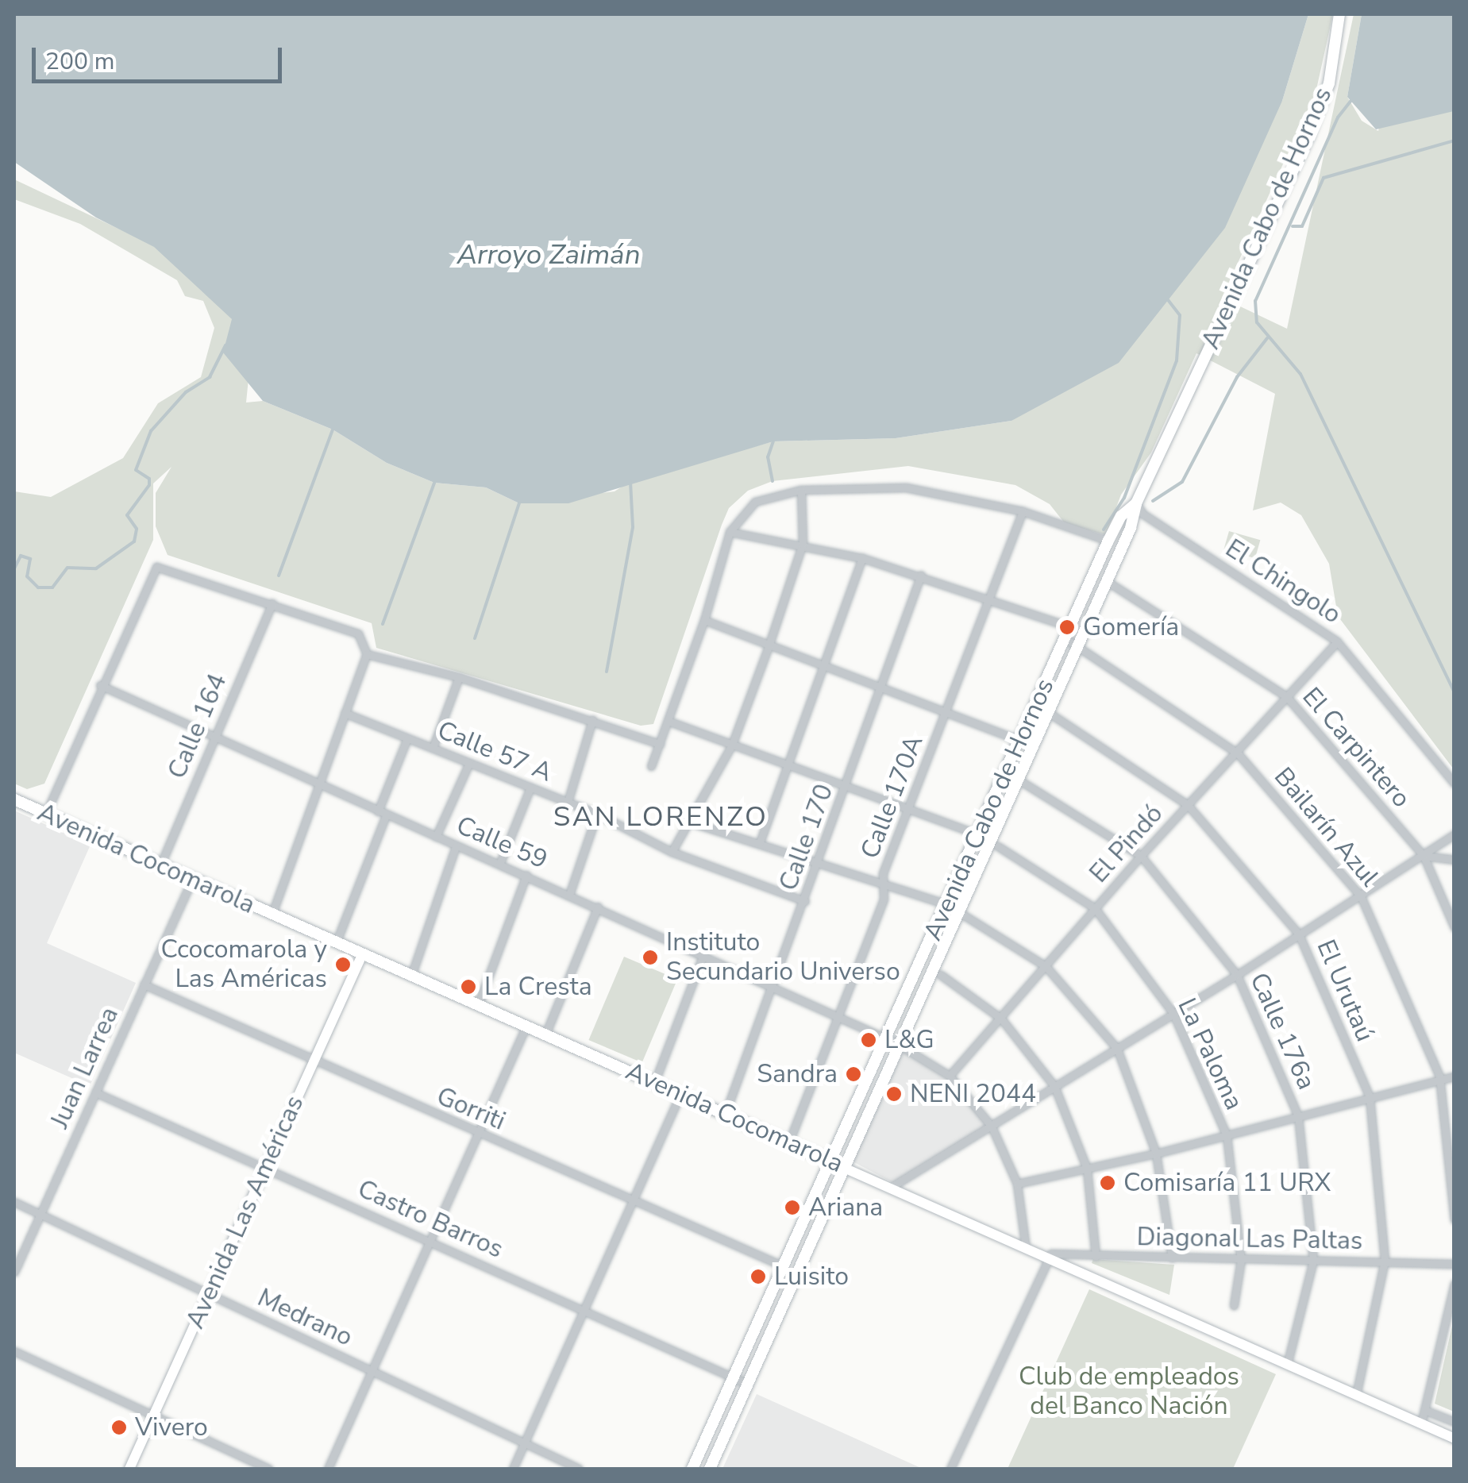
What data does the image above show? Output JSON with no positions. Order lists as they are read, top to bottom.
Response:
{
  "streets": {
    "main road": ["Avenida Cabo de Hornos", "Avenida Cocomarola", "Avenida Las Américas"],
    "street": [
      "El Chingolo",
      "Calle 164",
      "El Carpintero",
      "Calle 57 A",
      "Calle 170A",
      "Bailarín Azul",
      "Calle 170",
      "Calle 59",
      "El Pindó",
      "El Urutaú",
      "Calle 176a",
      "La Paloma",
      "Juan Larrea",
      "Gorriti",
      "Castro Barros",
      "Diagonal Las Paltas",
      "Medrano"
    ]
  },
  "crossings": [
    ["Avenida Cabo de Hornos", "El Chingolo"],
    ["Avenida Cabo de Hornos", "El Carpintero"],
    ["Avenida Cabo de Hornos", "Bailarín Azul"],
    ["Avenida Cabo de Hornos", "Calle 59"],
    ["Avenida Cabo de Hornos", "Avenida Cocomarola"],
    ["Avenida Cabo de Hornos", "El Urutaú"],
    ["Avenida Cabo de Hornos", "Calle 176a"],
    ["Avenida Cabo de Hornos", "Gorriti"],
    ["Avenida Cabo de Hornos", "Castro Barros"],
    ["El Chingolo", "El Pindó"],
    ["Calle 164", "Calle 59"],
    ["Calle 164", "Avenida Cocomarola"],
    ["El Carpintero", "El Pindó"],
    ["Calle 57 A", "Calle 170"],
    ["Calle 170A", "Calle 59"],
    ["Calle 170A", "Avenida Cocomarola"],
    ["Bailarín Azul", "El Pindó"],
    ["Calle 170", "Calle 59"],
    ["Calle 170", "Avenida Cocomarola"],
    ["Calle 59", "El Pindó"],
    ["Calle 59", "Avenida Cocomarola"],
    ["El Pindó", "El Urutaú"],
    ["El Pindó", "Calle 176a"],
    ["El Pindó", "La Paloma"],
    ["Avenida Cocomarola", "El Urutaú"],
    ["Avenida Cocomarola", "Calle 176a"],
    ["Avenida Cocomarola", "Juan Larrea"],
    ["Avenida Cocomarola", "Avenida Las Américas"],
    ["Avenida Cocomarola", "Diagonal Las Paltas"],
    ["El Urutaú", "Diagonal Las Paltas"],
    ["Calle 176a", "Diagonal Las Paltas"],
    ["La Paloma", "Diagonal Las Paltas"],
    ["Juan Larrea", "Gorriti"],
    ["Juan Larrea", "Castro Barros"],
    ["Juan Larrea", "Medrano"],
    ["Gorriti", "Avenida Las Américas"],
    ["Avenida Las Américas", "Castro Barros"],
    ["Avenida Las Américas", "Medrano"]
  ],
  "districts": ["SAN LORENZO"],
  "water": ["Arroyo Zaimán"],
  "parks": ["Club de empleados del Banco Nación"],
  "places": [
    "Gomería",
    "Instituto Secundario Universo",
    "Ccocomarola y Las Américas",
    "La Cresta",
    "L&G",
    "Sandra",
    "NENI 2044",
    "Comisaría 11 URX",
    "Ariana",
    "Luisito",
    "Vivero"
  ],
  "scale_bar": "200 m"
}
